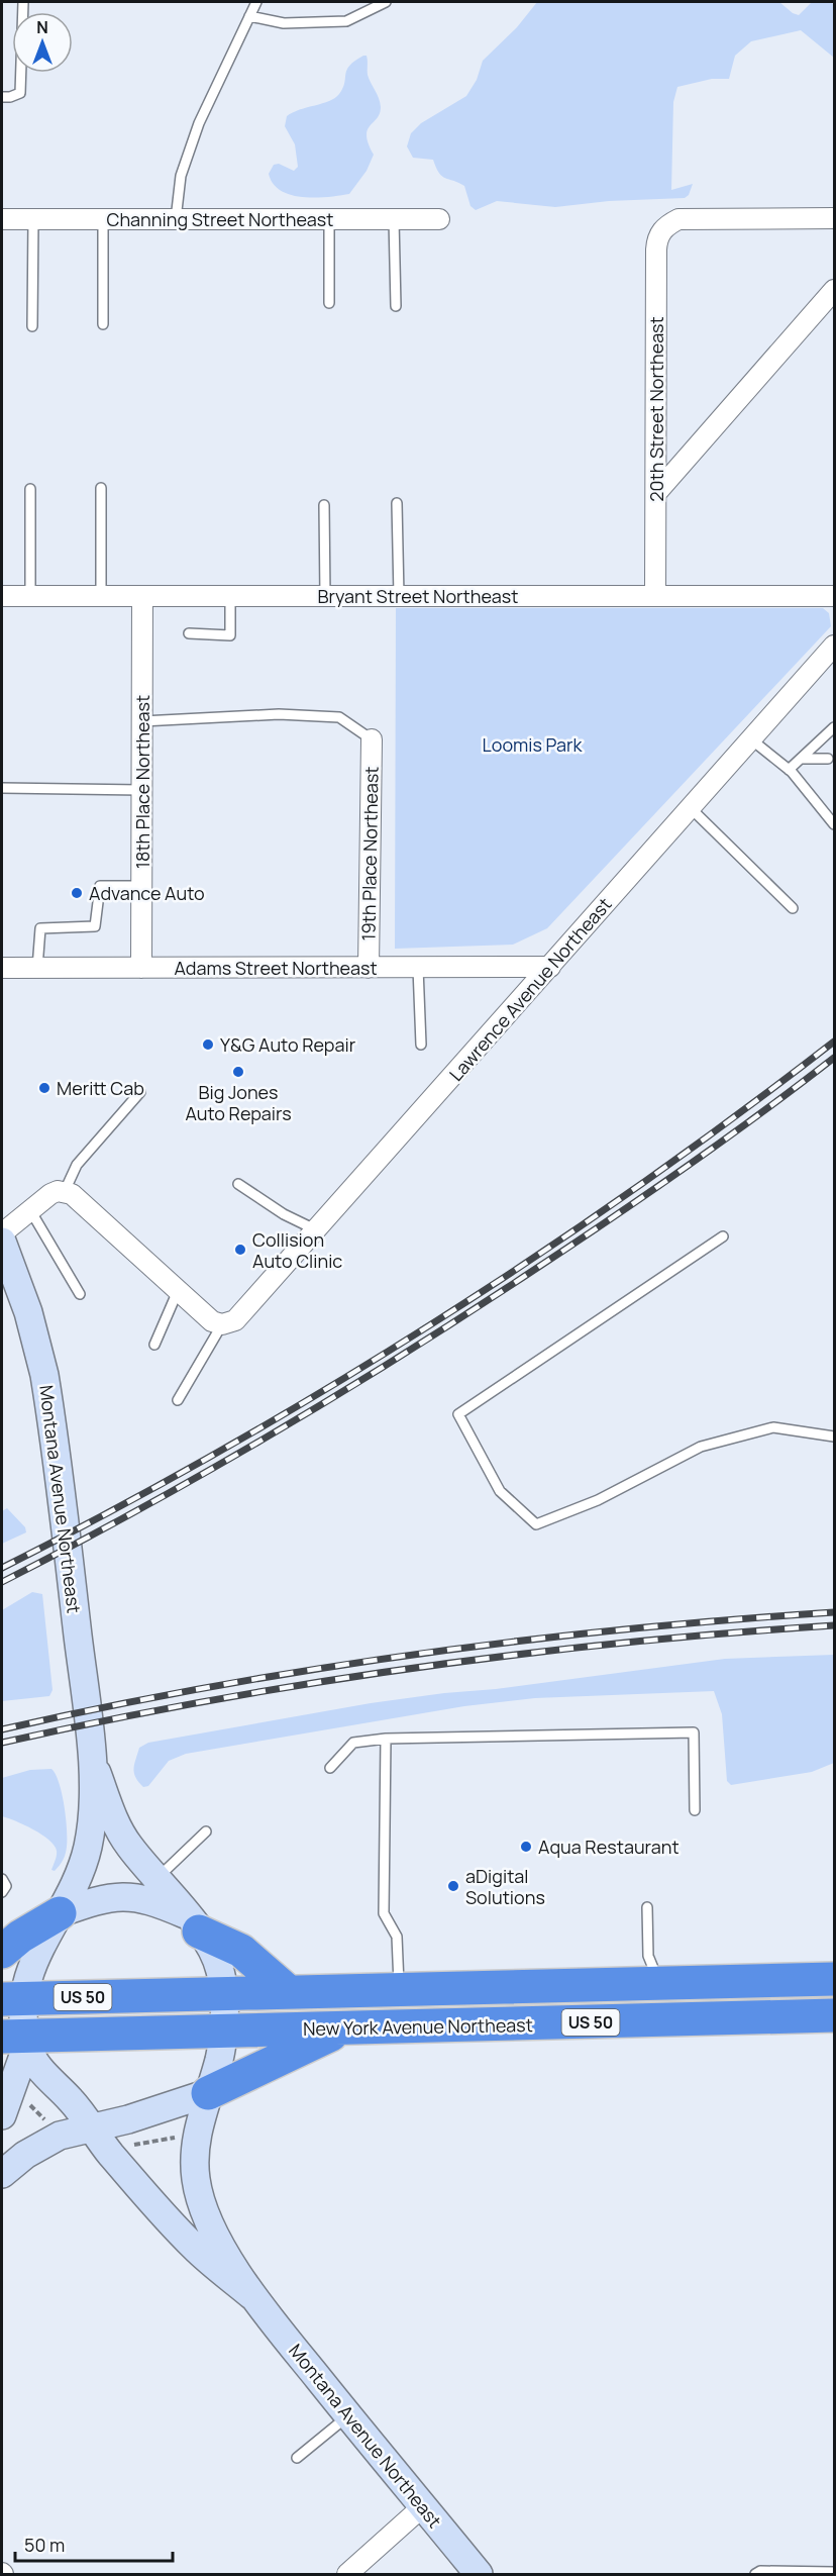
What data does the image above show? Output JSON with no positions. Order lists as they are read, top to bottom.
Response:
{
  "streets": {
    "highway": ["US 50", "New York Avenue Northeast"],
    "main road": ["Montana Avenue Northeast"],
    "street": [
      "Channing Street Northeast",
      "20th Street Northeast",
      "Bryant Street Northeast",
      "18th Place Northeast",
      "19th Place Northeast",
      "Adams Street Northeast",
      "Lawrence Avenue Northeast"
    ]
  },
  "crossings": [
    ["20th Street Northeast", "Bryant Street Northeast"],
    ["Bryant Street Northeast", "18th Place Northeast"],
    ["18th Place Northeast", "Adams Street Northeast"],
    ["19th Place Northeast", "Adams Street Northeast"],
    ["Adams Street Northeast", "Lawrence Avenue Northeast"],
    ["Montana Avenue Northeast", "New York Avenue Northeast"]
  ],
  "parks": ["Loomis Park"],
  "places": [
    "Advance Auto",
    "Y&G Auto Repair",
    "Big Jones Auto Repairs",
    "Meritt Cab",
    "Collision Auto Clinic",
    "Aqua Restaurant",
    "aDigital Solutions"
  ],
  "scale_bar": "50 m",
  "north": "top"
}
